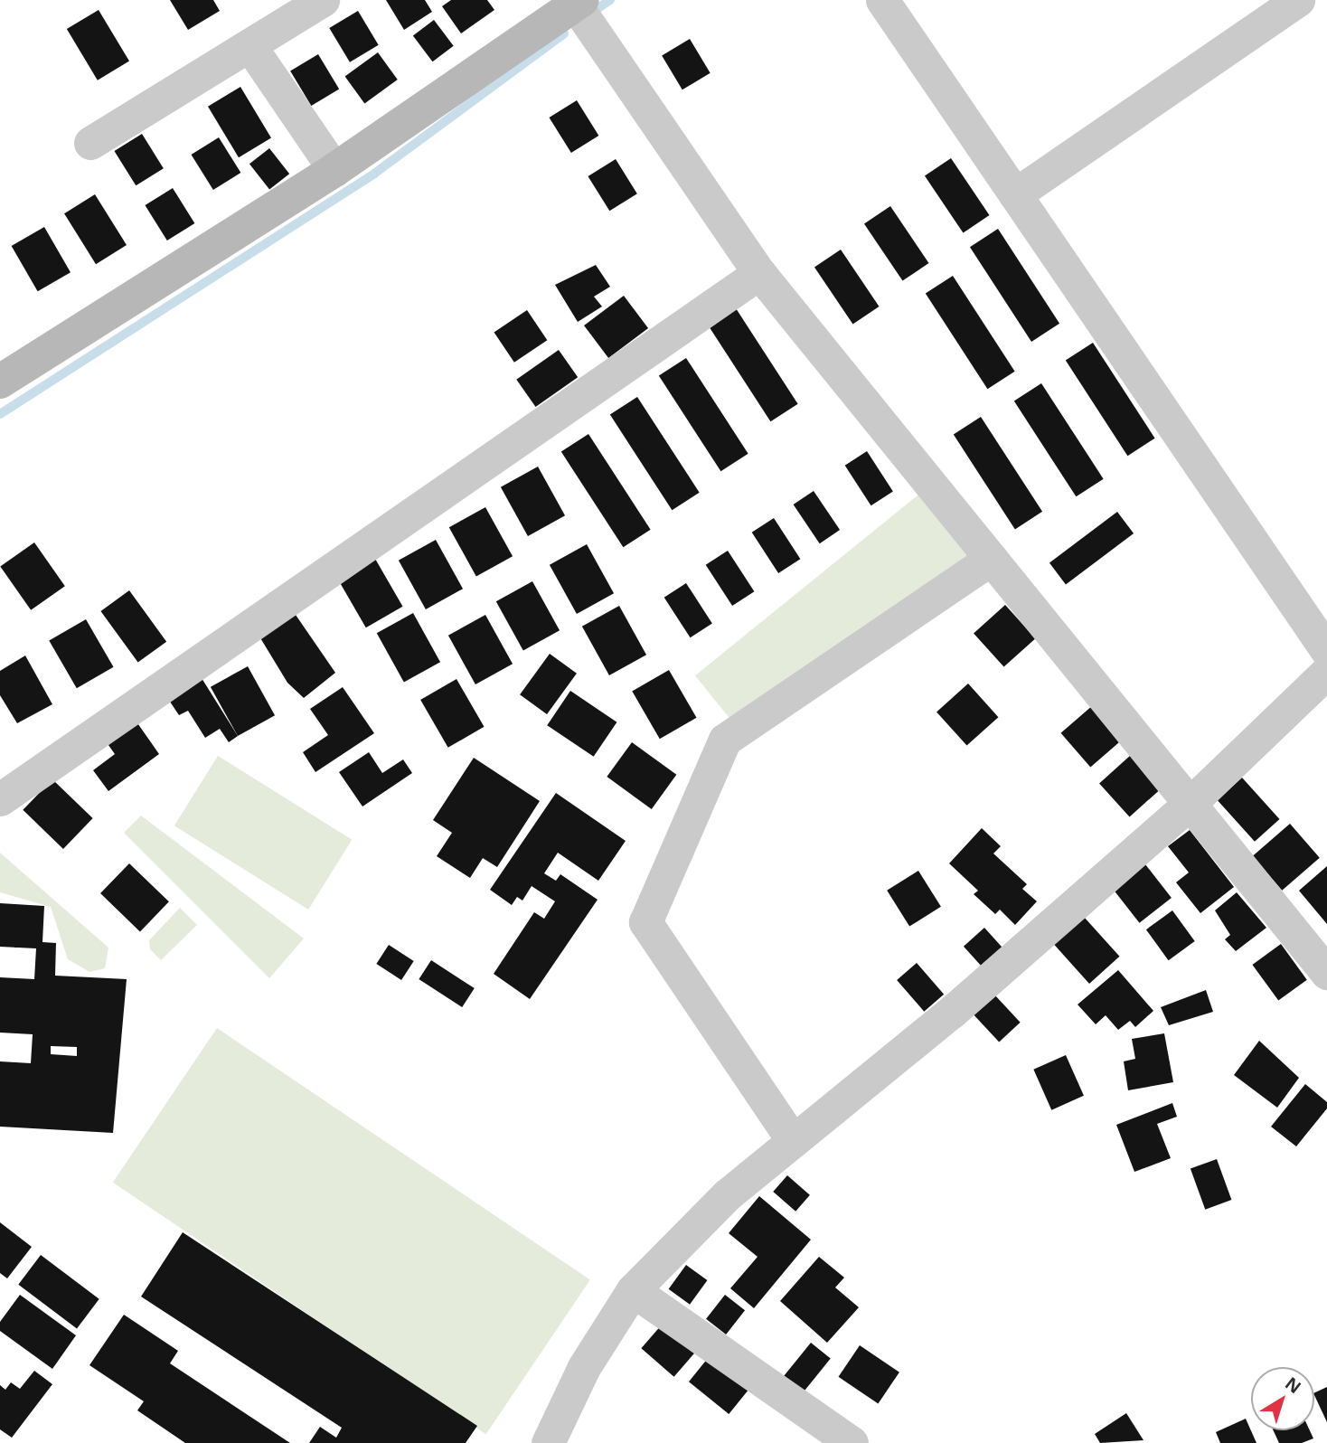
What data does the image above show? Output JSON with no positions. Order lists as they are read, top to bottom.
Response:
{
  "north": "top right"
}
